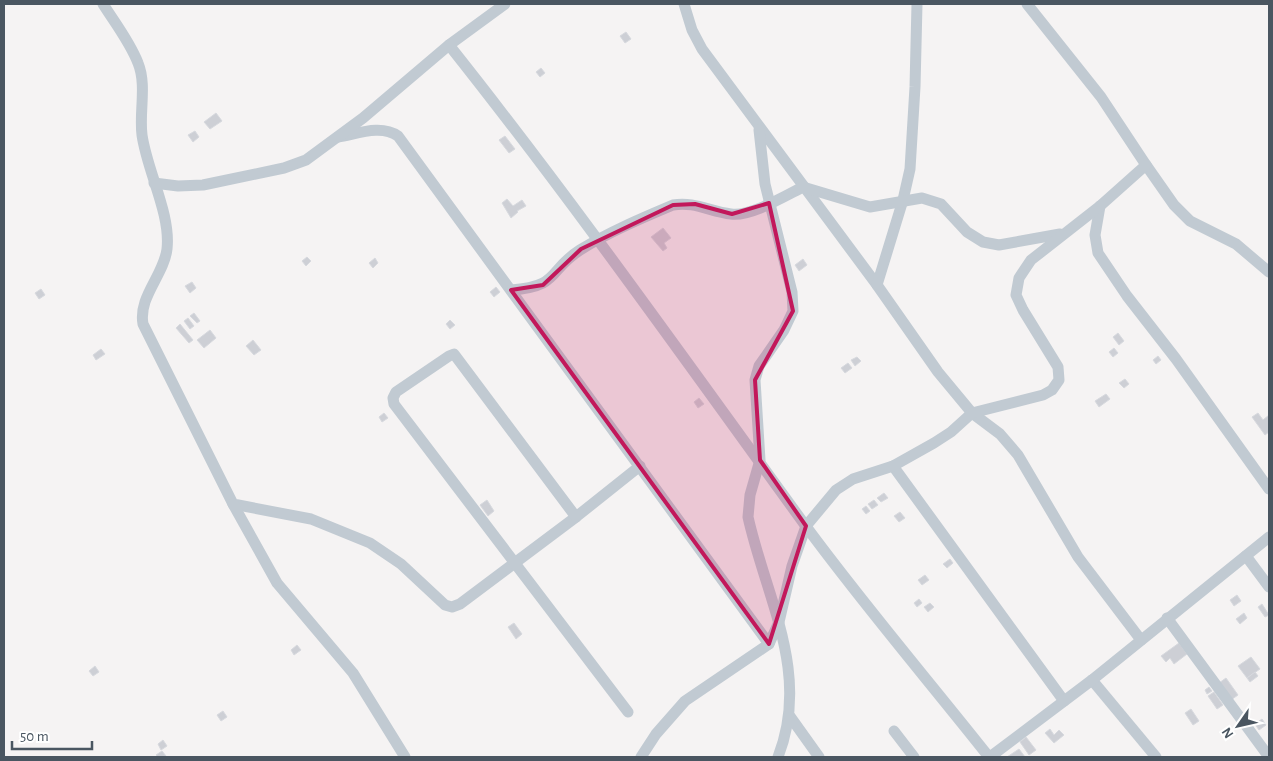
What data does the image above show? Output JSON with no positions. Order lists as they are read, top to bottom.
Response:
{
  "scale_bar": "50 m",
  "north": "bottom left"
}
